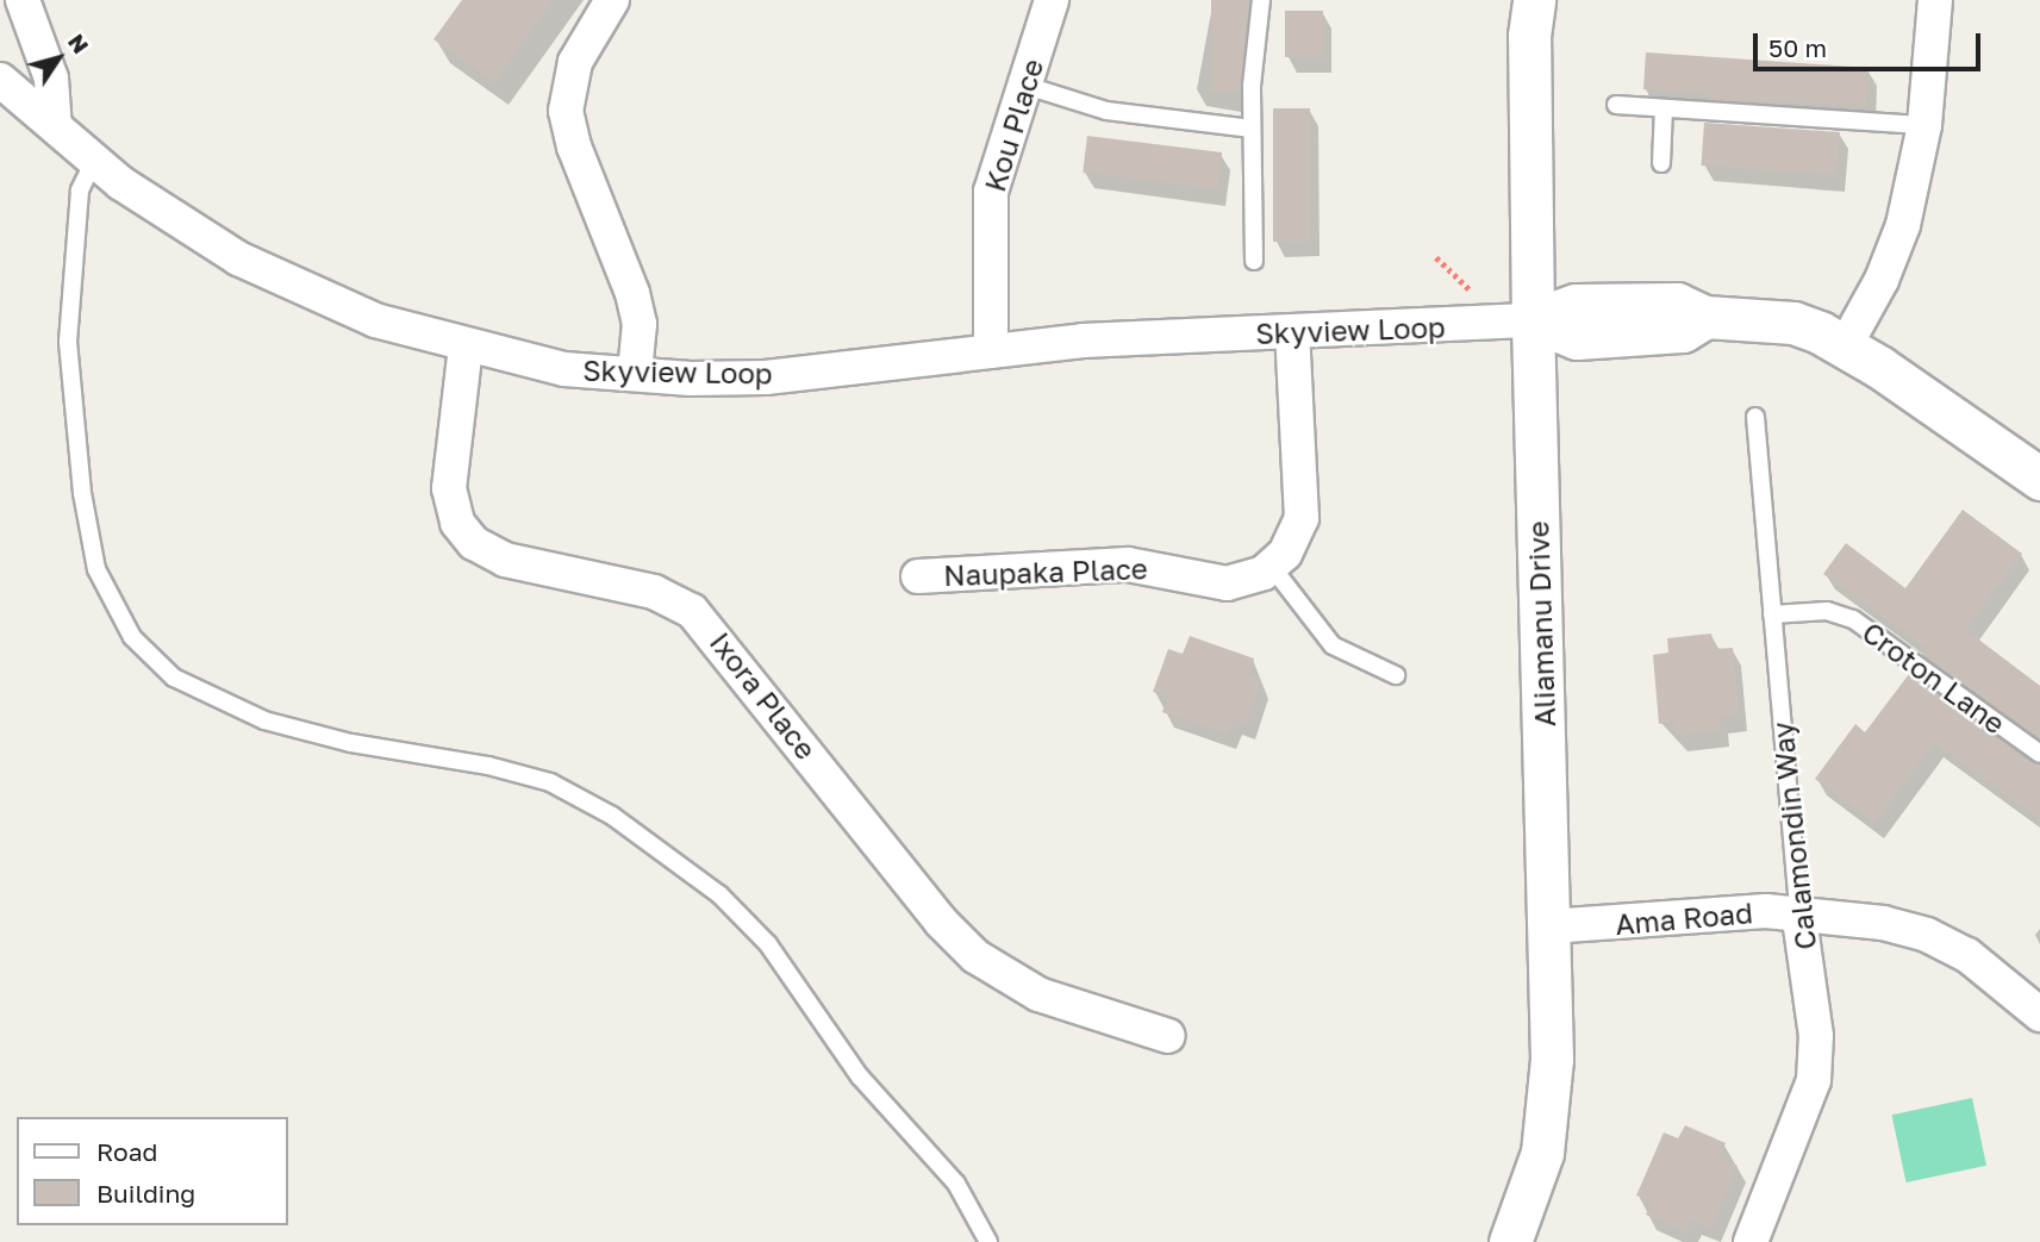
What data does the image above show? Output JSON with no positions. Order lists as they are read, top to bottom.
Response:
{
  "streets": {
    "street": [
      "Kou Place",
      "Skyview Loop",
      "Naupaka Place",
      "Aliamanu Drive",
      "Ixora Place",
      "Calamondin Way",
      "Ama Road"
    ],
    "lane": ["Croton Lane"]
  },
  "crossings": [
    ["Kou Place", "Skyview Loop"],
    ["Skyview Loop", "Aliamanu Drive"],
    ["Skyview Loop", "Ixora Place"],
    ["Aliamanu Drive", "Ama Road"],
    ["Croton Lane", "Calamondin Way"],
    ["Calamondin Way", "Ama Road"]
  ],
  "legend": ["Road", "Building"],
  "scale_bar": "50 m",
  "north": "top right"
}
